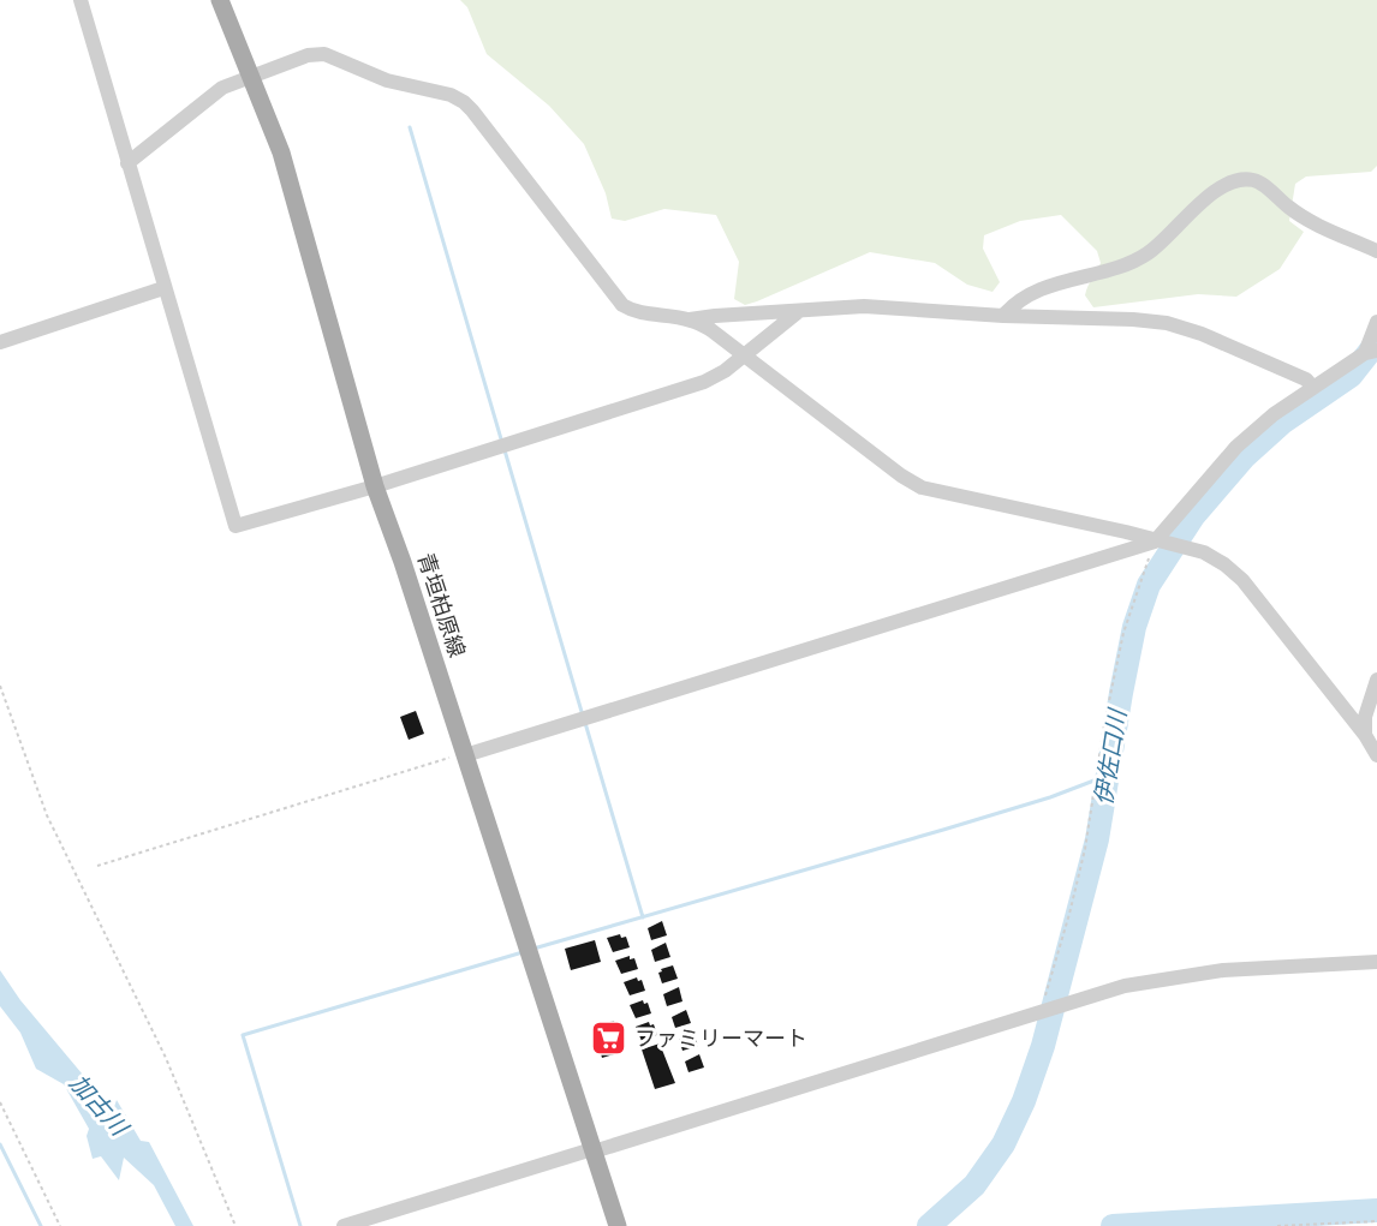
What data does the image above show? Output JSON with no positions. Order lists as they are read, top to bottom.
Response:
{
  "streets": {
    "main road": ["青垣柏原線"]
  },
  "water": ["伊佐口川", "加古川"],
  "places": {
    "supermarket": ["ファミリーマート"]
  }
}
